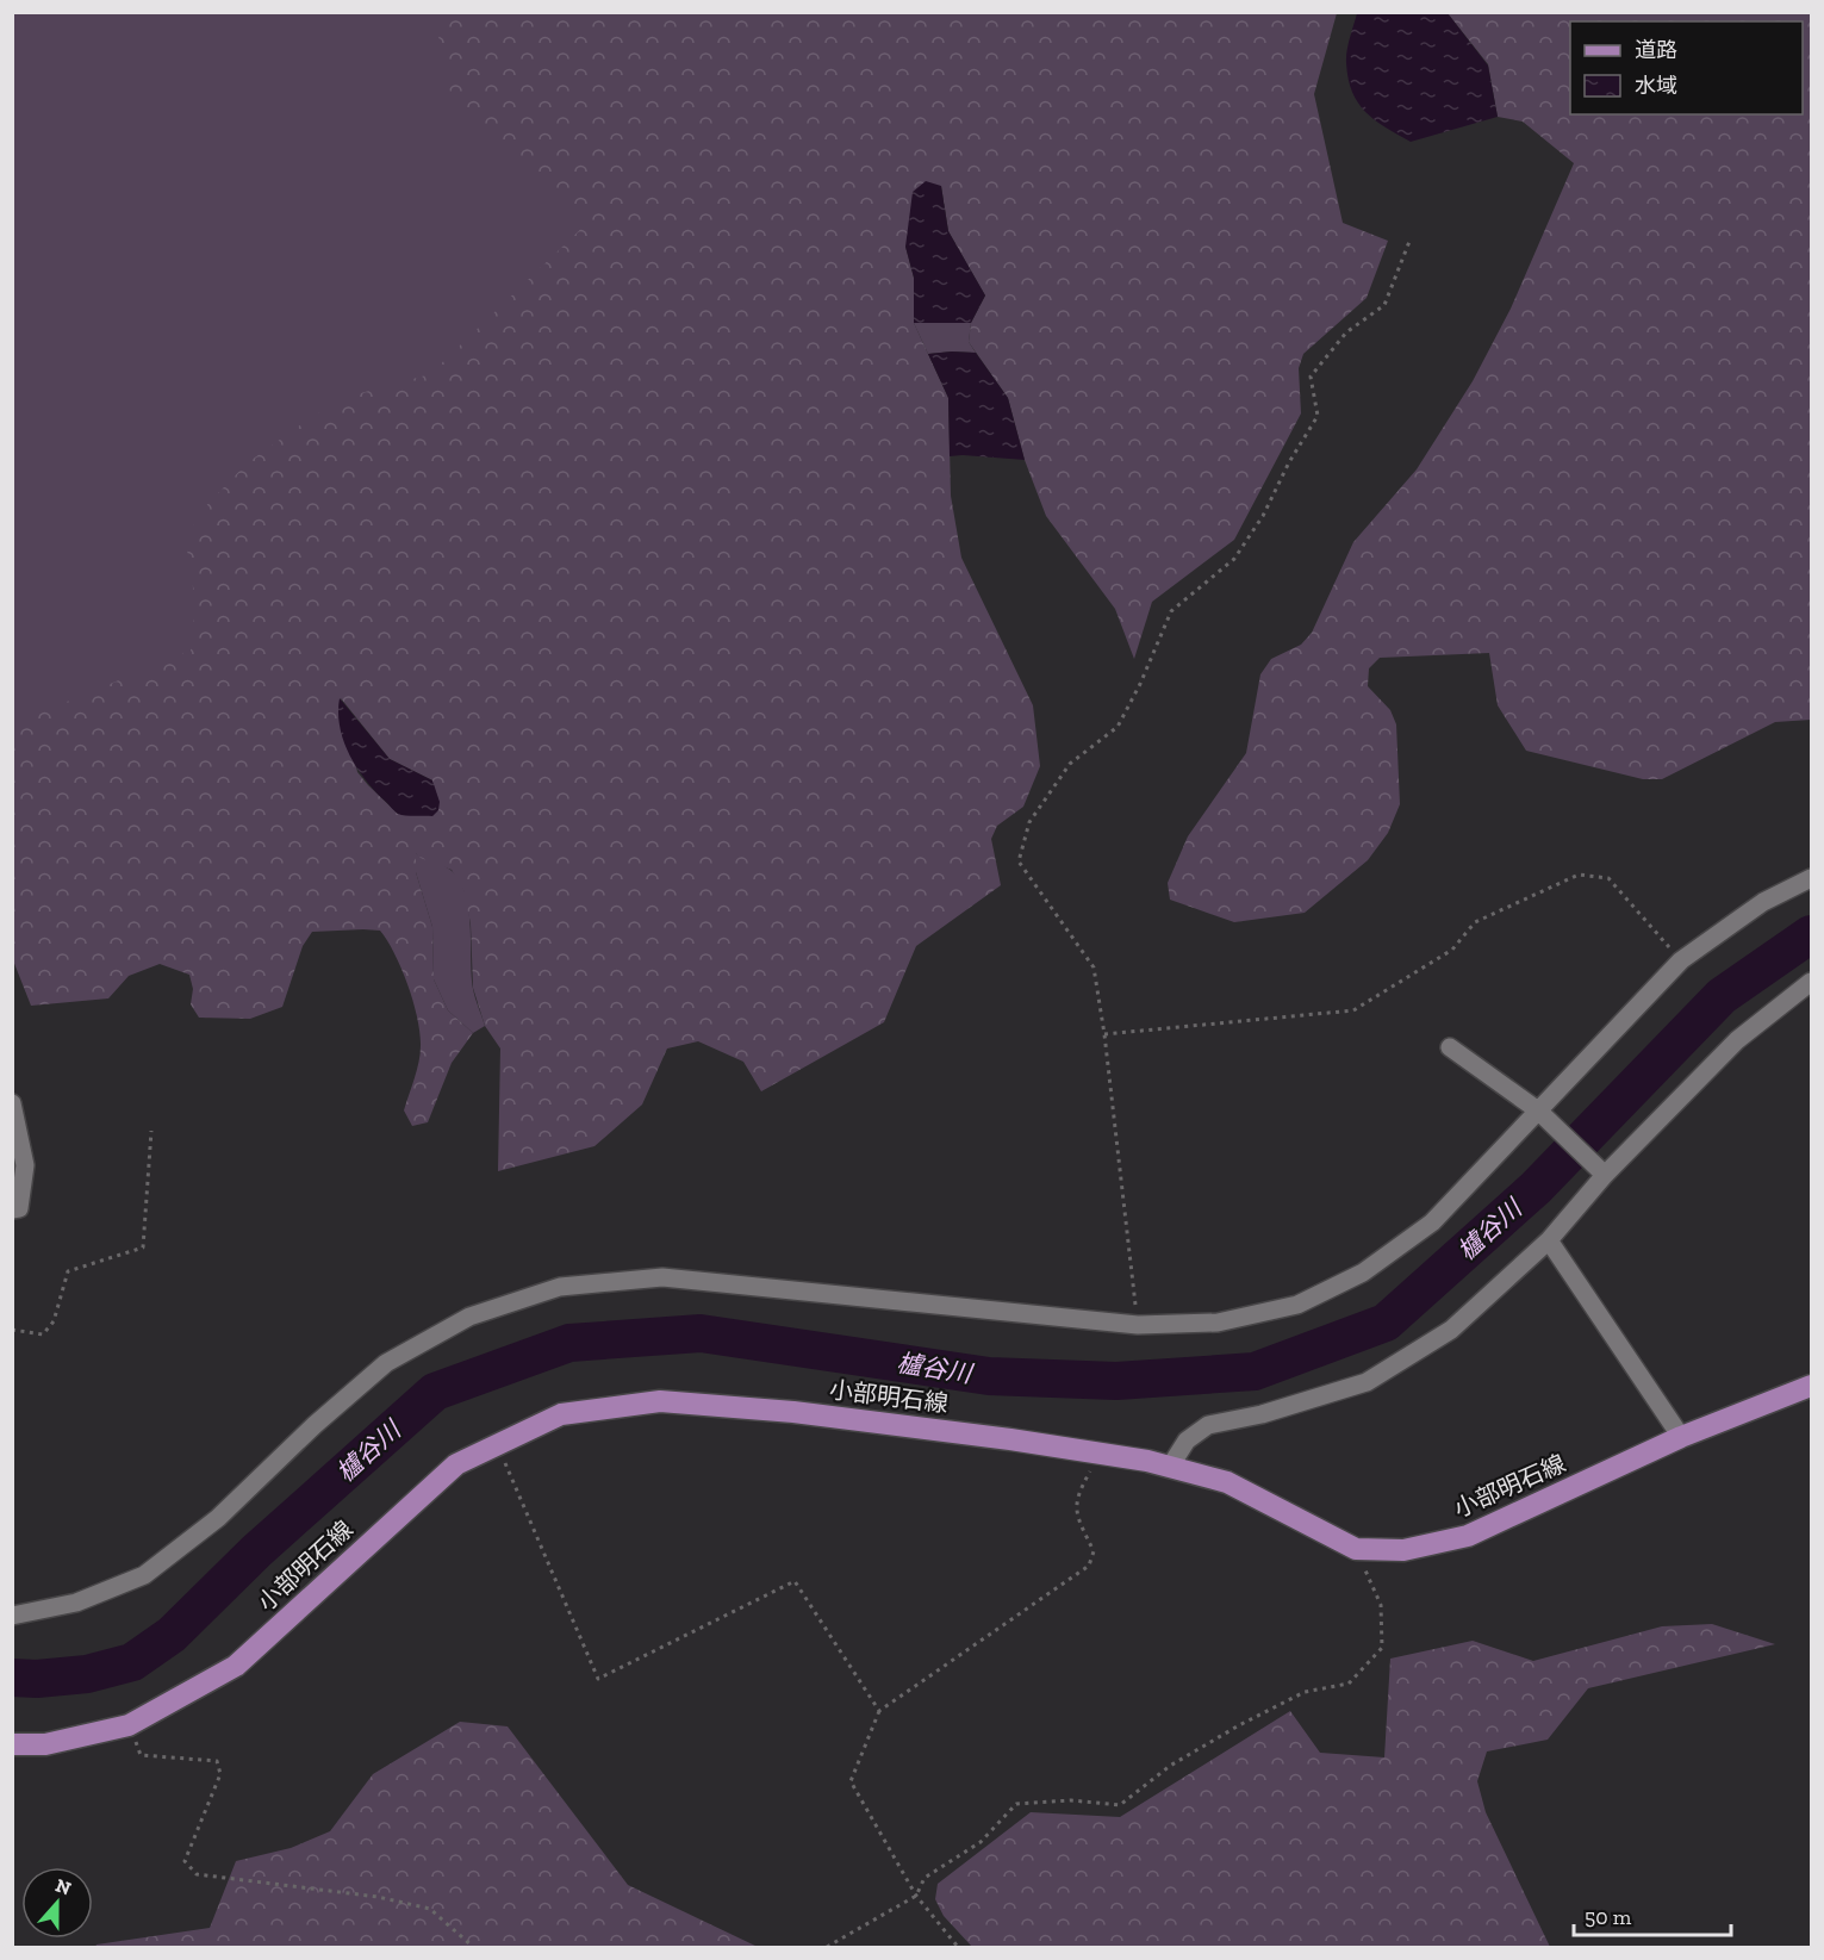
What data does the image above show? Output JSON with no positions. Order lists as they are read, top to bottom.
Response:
{
  "streets": {
    "main road": ["小部明石線"]
  },
  "water": ["櫨谷川"],
  "legend": ["道路", "水域"],
  "scale_bar": "50 m",
  "north": "top"
}
